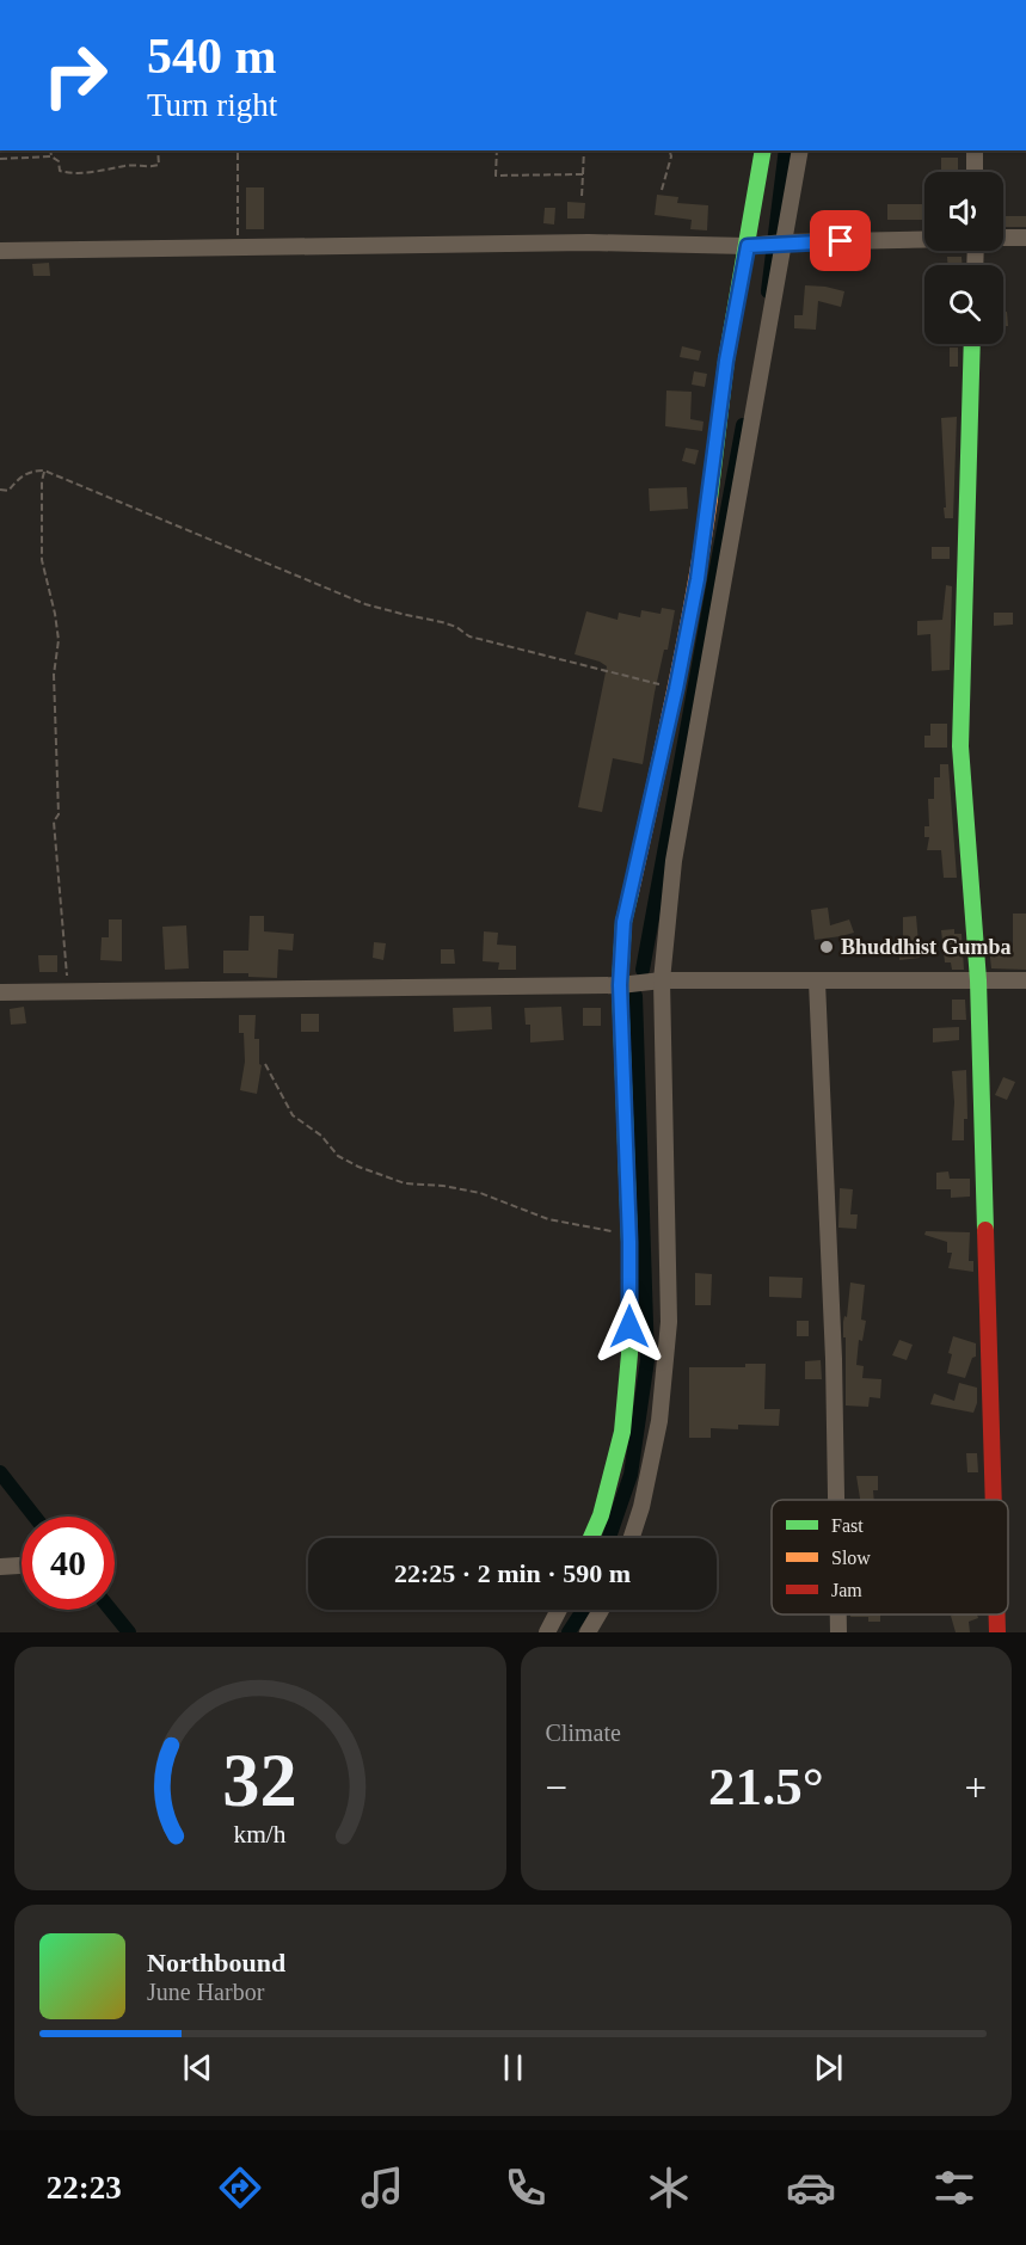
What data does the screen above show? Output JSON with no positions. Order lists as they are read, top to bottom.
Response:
{
  "places": ["Bhuddhist Gumba"],
  "legend": ["Fast", "Slow", "Jam"],
  "page": {
    "turn": ["540 m", "Turn right"],
    "limit": "40",
    "trip": "22:25 · 2 min · 590 m",
    "tile": "Climate",
    "heat": ["−", "21.5°", "+"],
    "song": ["Northbound", "June Harbor"],
    "tabs": "22:23",
    "gauge": ["32", "km/h"]
  }
}
